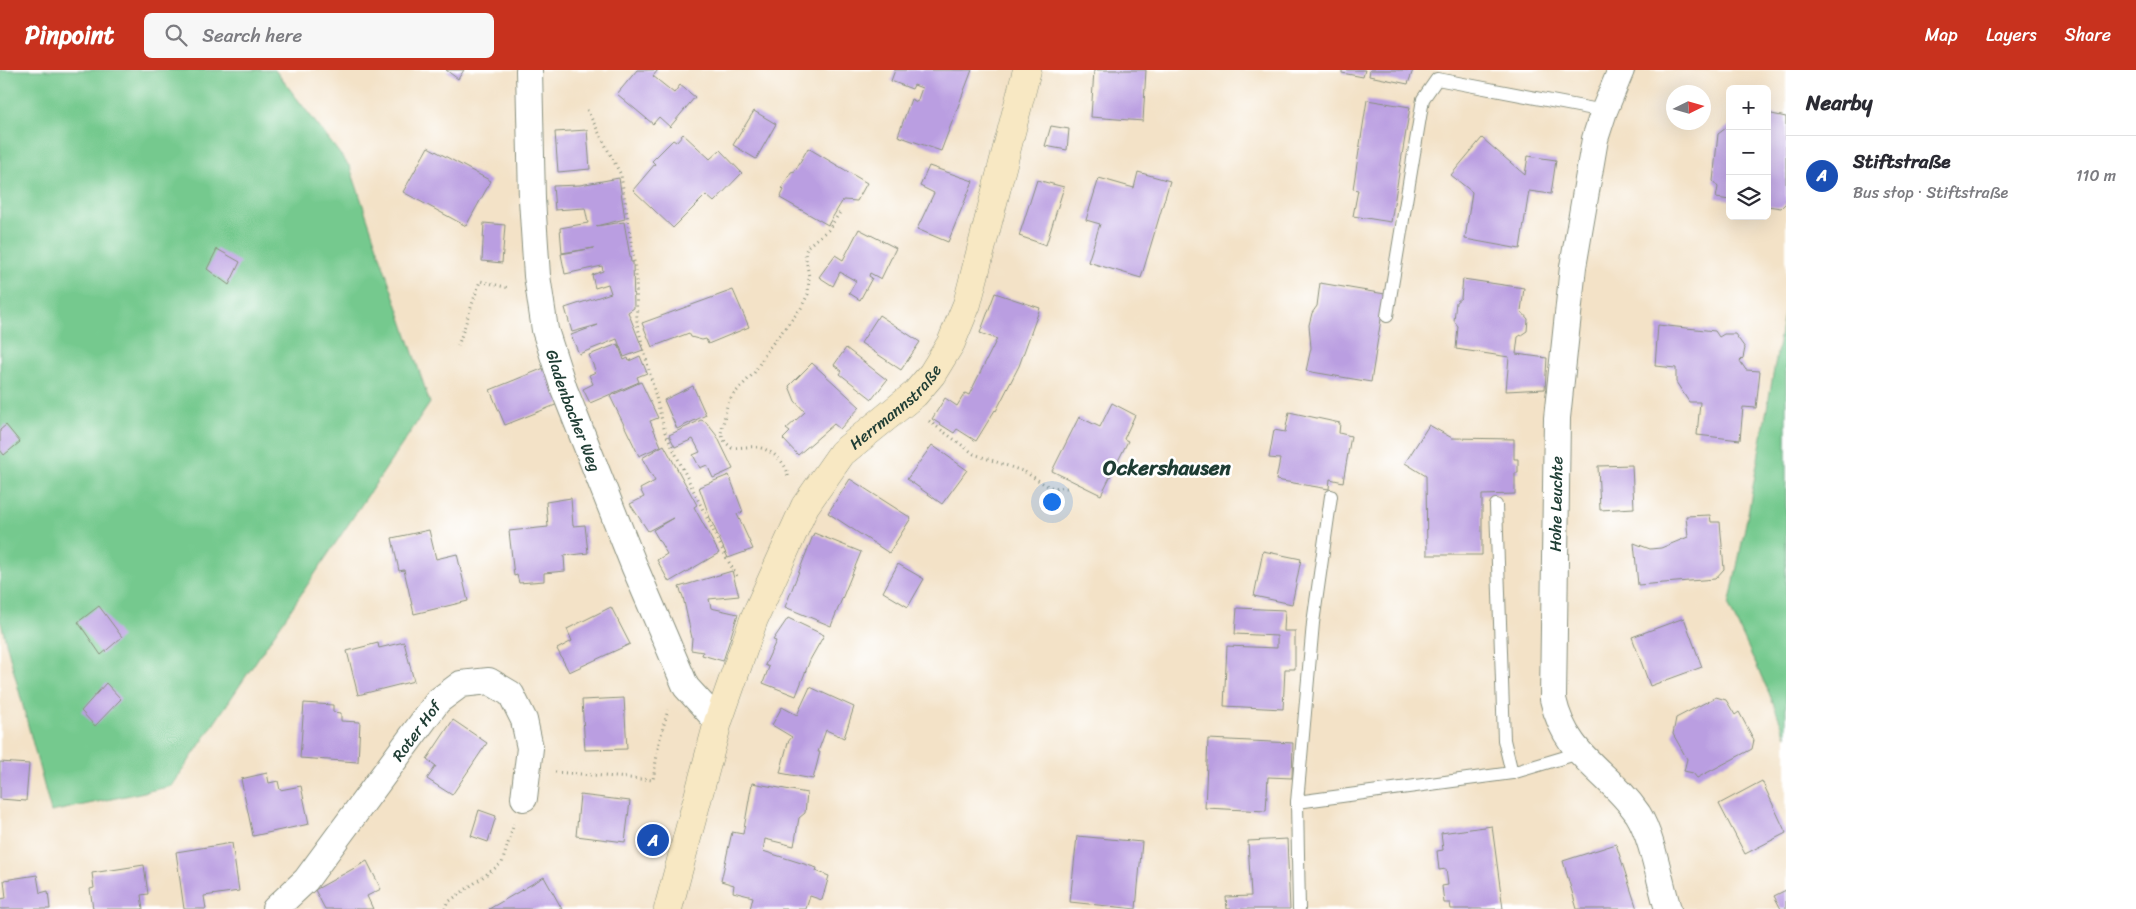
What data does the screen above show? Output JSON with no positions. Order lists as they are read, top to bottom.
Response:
{
  "streets": {
    "street": [
      "Herrmannstraße",
      "Gladenbacher Weg",
      "Hohe Leuchte",
      "Roter Hof"
    ]
  },
  "crossings": [
    ["Herrmannstraße", "Gladenbacher Weg"]
  ],
  "districts": ["Ockershausen"],
  "north": "right",
  "page": {
    "header": "Pinpoint",
    "search": "Search here",
    "nav": ["Map", "Layers", "Share"],
    "heading": "Nearby",
    "map_buttons": ["+", "−"],
    "list": [
      {
        "mark": "A",
        "name": "Stiftstraße",
        "note": "Bus stop · Stiftstraße",
        "value": "110 m"
      }
    ],
    "pins": "A"
  }
}
